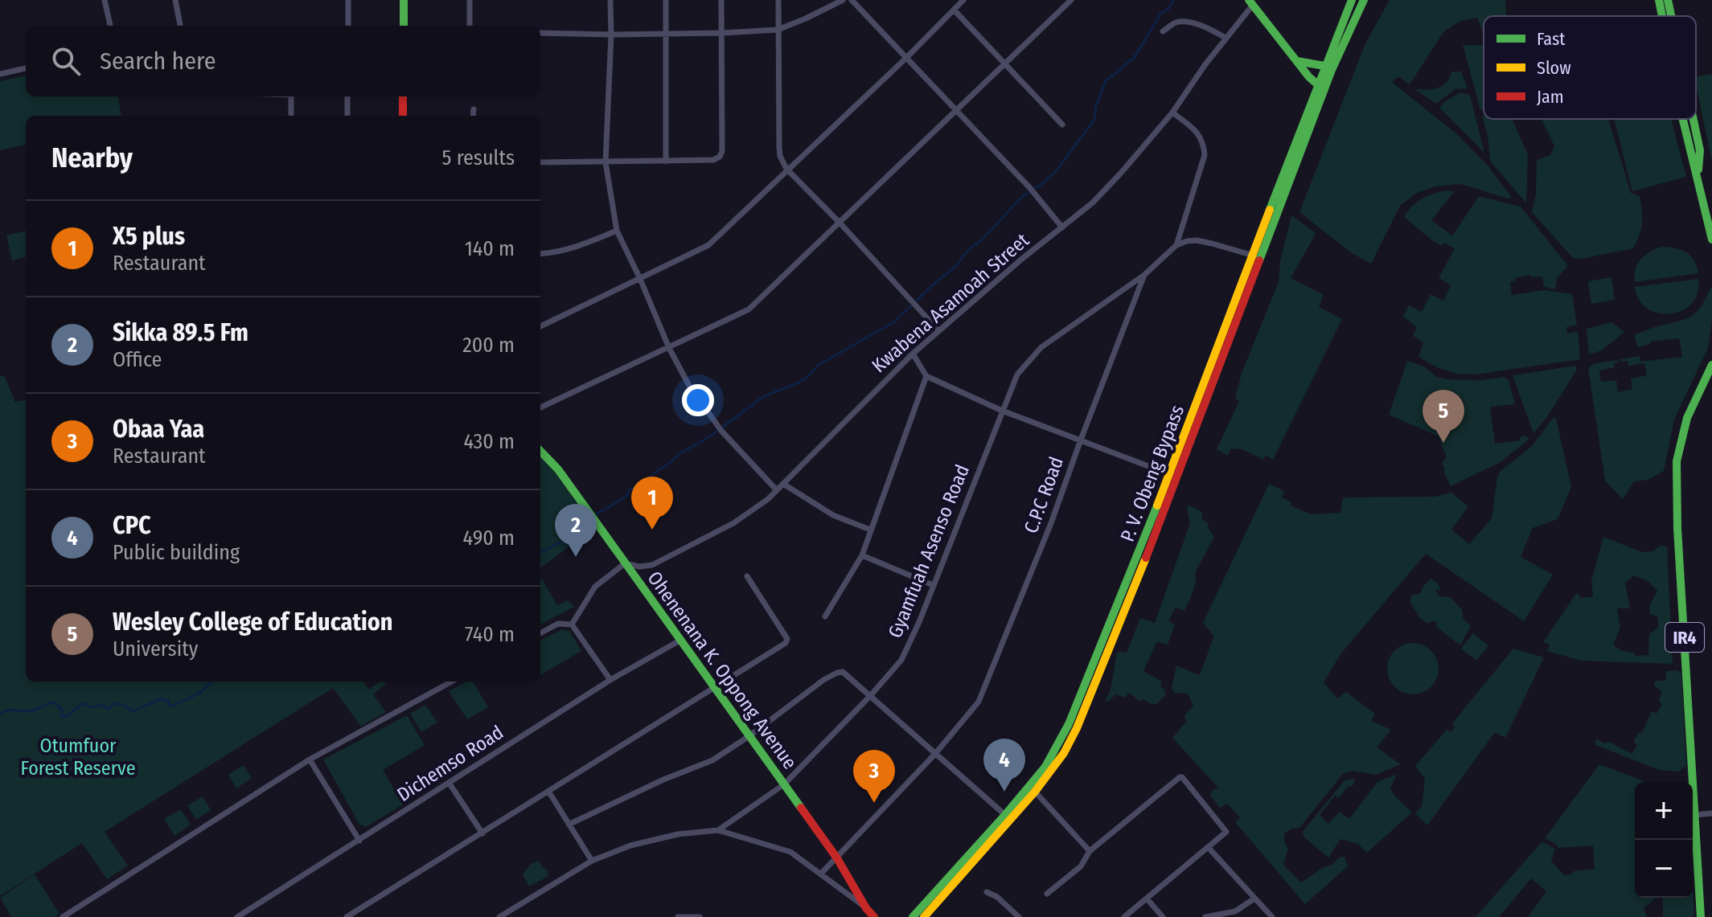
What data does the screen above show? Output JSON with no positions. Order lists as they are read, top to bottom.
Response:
{
  "streets": {
    "main road": ["P. V. Obeng Bypass", "IR4", "Ohenenana K. Oppong Avenue"],
    "street": [
      "Kwabena Asamoah Street",
      "C.P.C Road",
      "Gyamfuah Asenso Road",
      "Dichemso Road"
    ]
  },
  "crossings": [
    ["Kwabena Asamoah Street", "Ohenenana K. Oppong Avenue"],
    ["C.P.C Road", "Ohenenana K. Oppong Avenue"],
    ["Gyamfuah Asenso Road", "Ohenenana K. Oppong Avenue"],
    ["Ohenenana K. Oppong Avenue", "Dichemso Road"]
  ],
  "parks": ["Otumfuor Forest Reserve"],
  "legend": ["Fast", "Slow", "Jam"],
  "page": {
    "search": "Search here",
    "heading": ["Nearby", "5 results"],
    "list": [
      {
        "mark": "1",
        "name": "X5 plus",
        "note": "Restaurant",
        "value": "140 m"
      },
      {
        "mark": "2",
        "name": "Sikka 89.5 Fm",
        "note": "Office",
        "value": "200 m"
      },
      {
        "mark": "3",
        "name": "Obaa Yaa",
        "note": "Restaurant",
        "value": "430 m"
      },
      {
        "mark": "4",
        "name": "CPC",
        "note": "Public building",
        "value": "490 m"
      },
      {
        "mark": "5",
        "name": "Wesley College of Education",
        "note": "University",
        "value": "740 m"
      }
    ],
    "pins": [
      "5",
      "1",
      "2",
      "4",
      "3"
    ],
    "map_buttons": ["+", "−"]
  }
}
